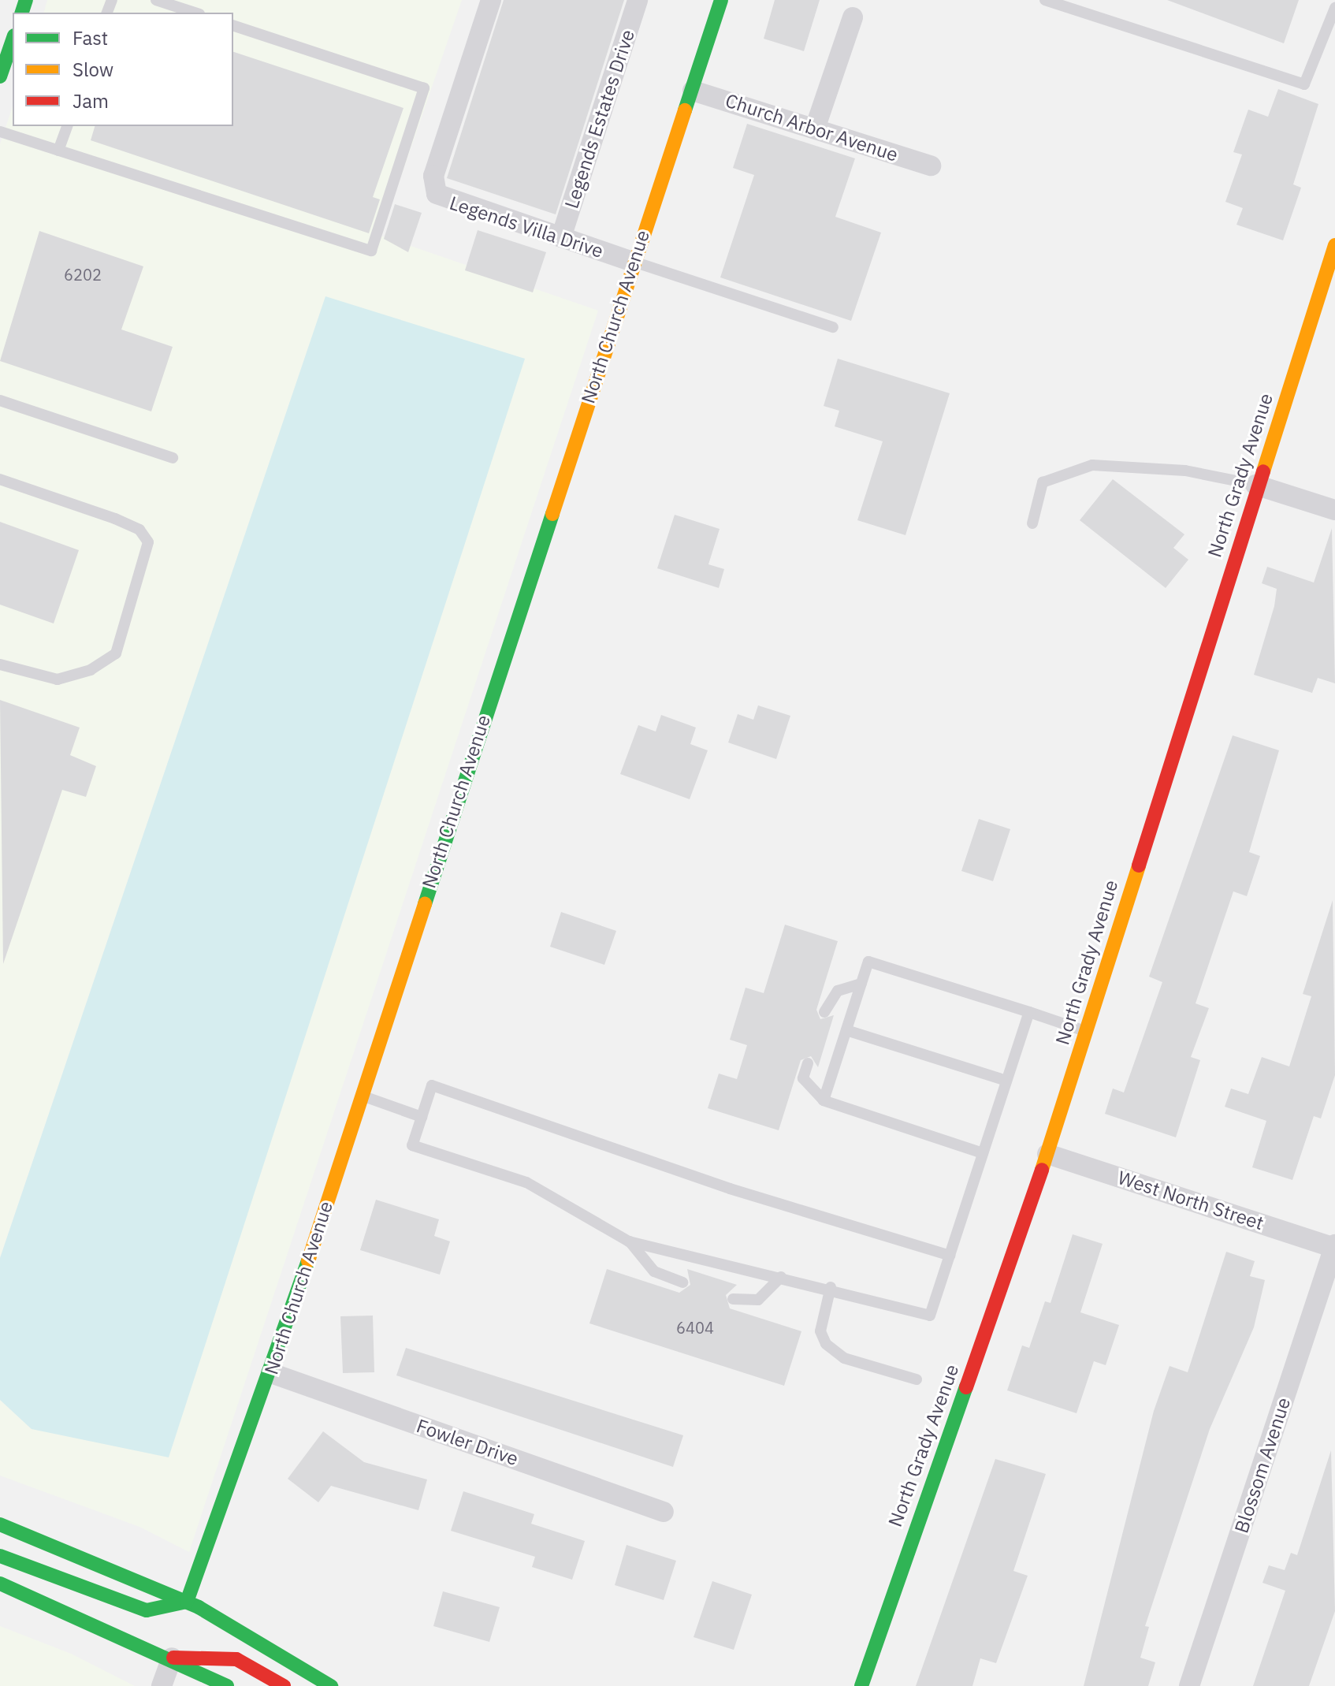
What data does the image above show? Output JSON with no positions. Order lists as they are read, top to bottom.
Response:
{
  "streets": {
    "street": [
      "Legends Estates Drive",
      "Church Arbor Avenue",
      "Legends Villa Drive",
      "North Church Avenue",
      "North Grady Avenue",
      "West North Street",
      "Fowler Drive",
      "Blossom Avenue"
    ]
  },
  "crossings": [
    ["Legends Estates Drive", "Legends Villa Drive"],
    ["Church Arbor Avenue", "North Church Avenue"],
    ["Legends Villa Drive", "North Church Avenue"],
    ["North Church Avenue", "Fowler Drive"],
    ["North Grady Avenue", "West North Street"],
    ["West North Street", "Blossom Avenue"]
  ],
  "house_numbers": ["6202", "6404"],
  "legend": ["Fast", "Slow", "Jam"]
}
